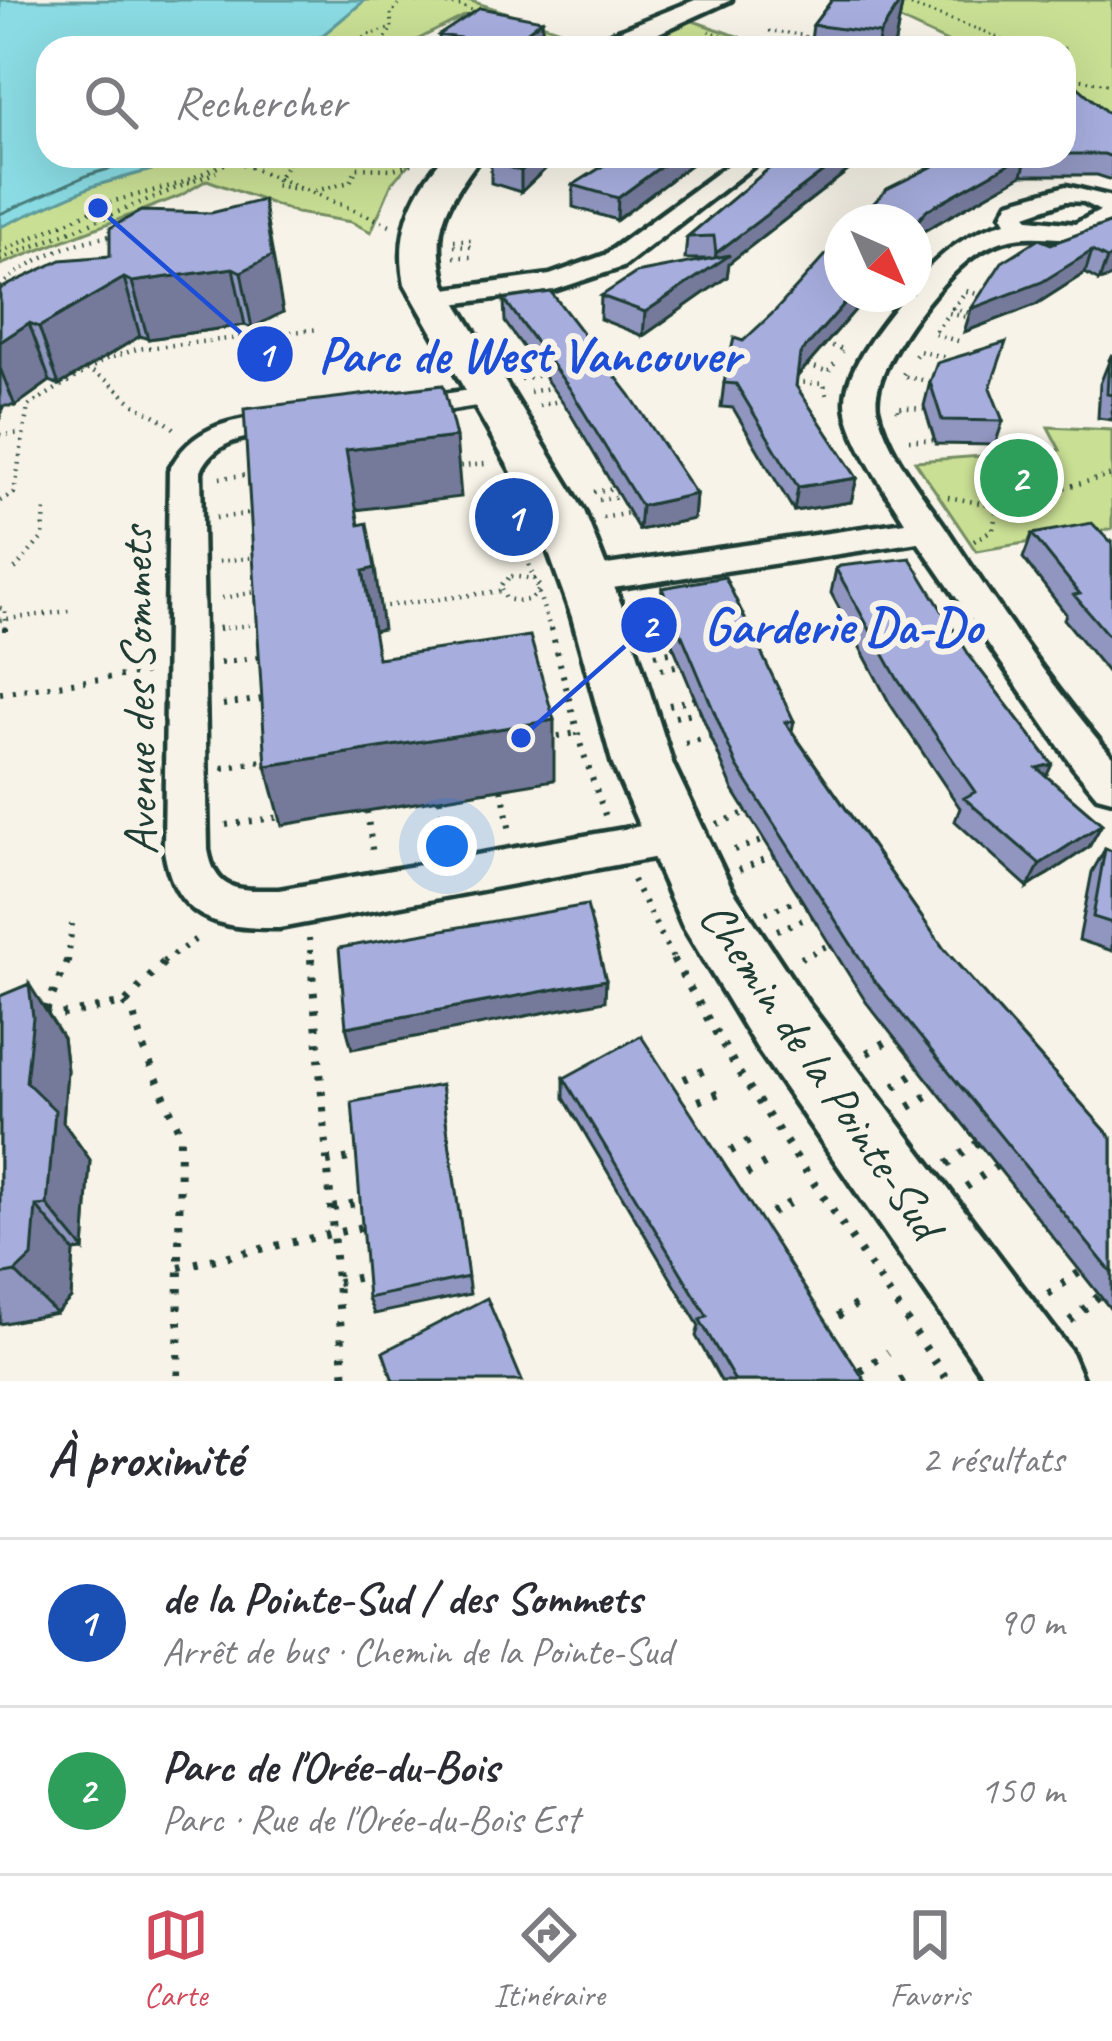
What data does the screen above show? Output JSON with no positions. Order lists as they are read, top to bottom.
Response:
{
  "streets": {
    "street": ["Avenue des Sommets", "Chemin de la Pointe-Sud"]
  },
  "crossings": [
    ["Avenue des Sommets", "Chemin de la Pointe-Sud"]
  ],
  "places": ["Parc de West Vancouver", "Garderie Da-Do"],
  "north": "bottom right",
  "page": {
    "search": "Rechercher",
    "pins": ["2", "1"],
    "heading": ["À proximité", "2 résultats"],
    "list": [
      {
        "mark": "1",
        "name": "de la Pointe-Sud / des Sommets",
        "note": "Arrêt de bus · Chemin de la Pointe-Sud",
        "value": "90 m"
      },
      {
        "mark": "2",
        "name": "Parc de l'Orée-du-Bois",
        "note": "Parc · Rue de l'Orée-du-Bois Est",
        "value": "150 m"
      }
    ],
    "nav": ["Carte", "Itinéraire", "Favoris"]
  }
}
